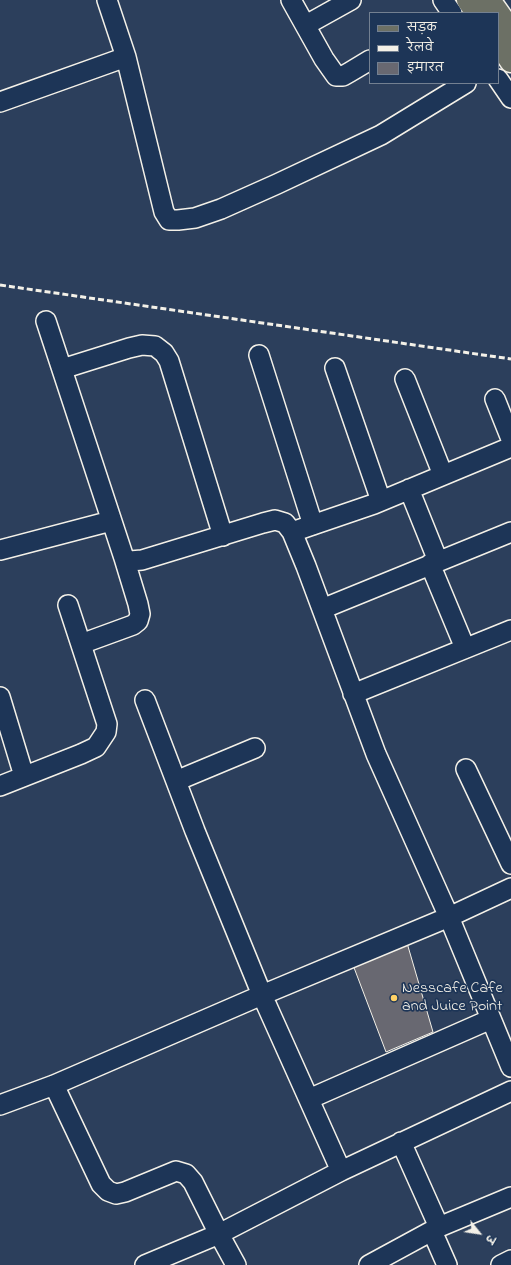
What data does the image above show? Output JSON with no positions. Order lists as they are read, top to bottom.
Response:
{
  "places": ["Nesscafe Cafe and Juice Point"],
  "legend": ["सड़क", "रेलवे", "इमारत"],
  "north": "bottom right"
}
